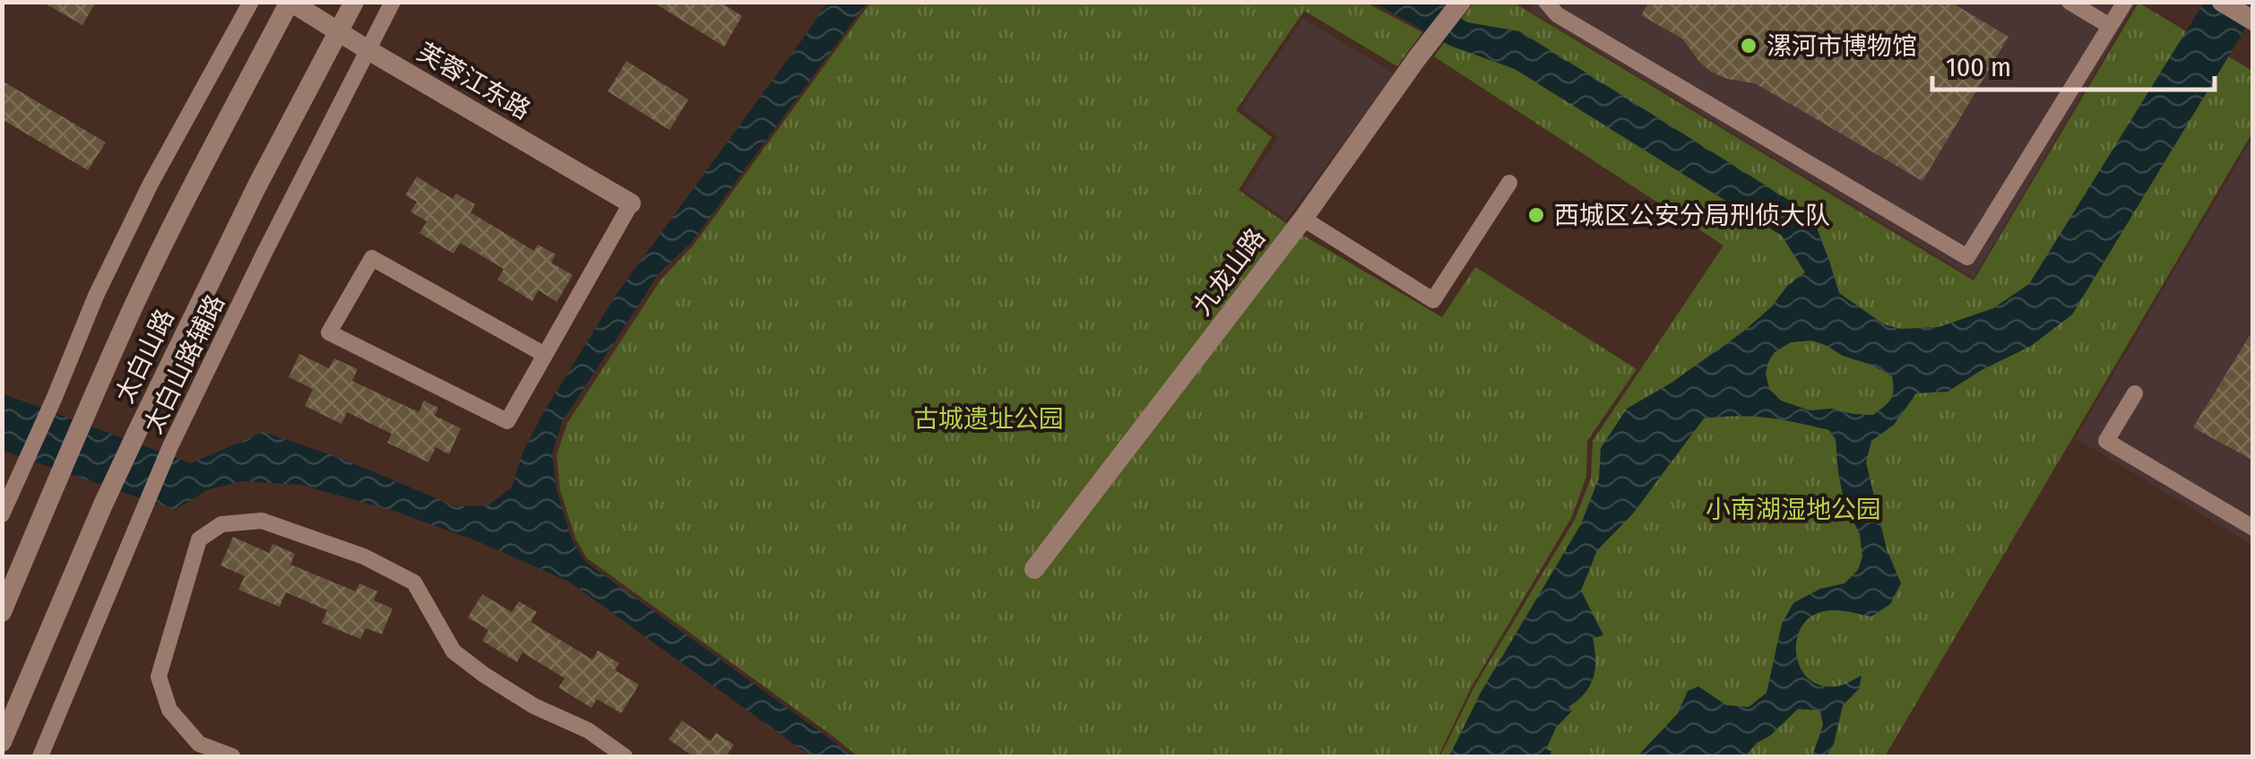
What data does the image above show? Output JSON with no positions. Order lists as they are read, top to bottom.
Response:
{
  "streets": {
    "main road": ["芙蓉江东路", "九龙山路", "太白山路"],
    "street": ["太白山路辅路"]
  },
  "crossings": [
    ["芙蓉江东路", "太白山路"],
    ["芙蓉江东路", "太白山路辅路"]
  ],
  "parks": ["古城遗址公园", "小南湖湿地公园"],
  "places": ["漯河市博物馆", "西城区公安分局刑侦大队"],
  "scale_bar": "100 m"
}
